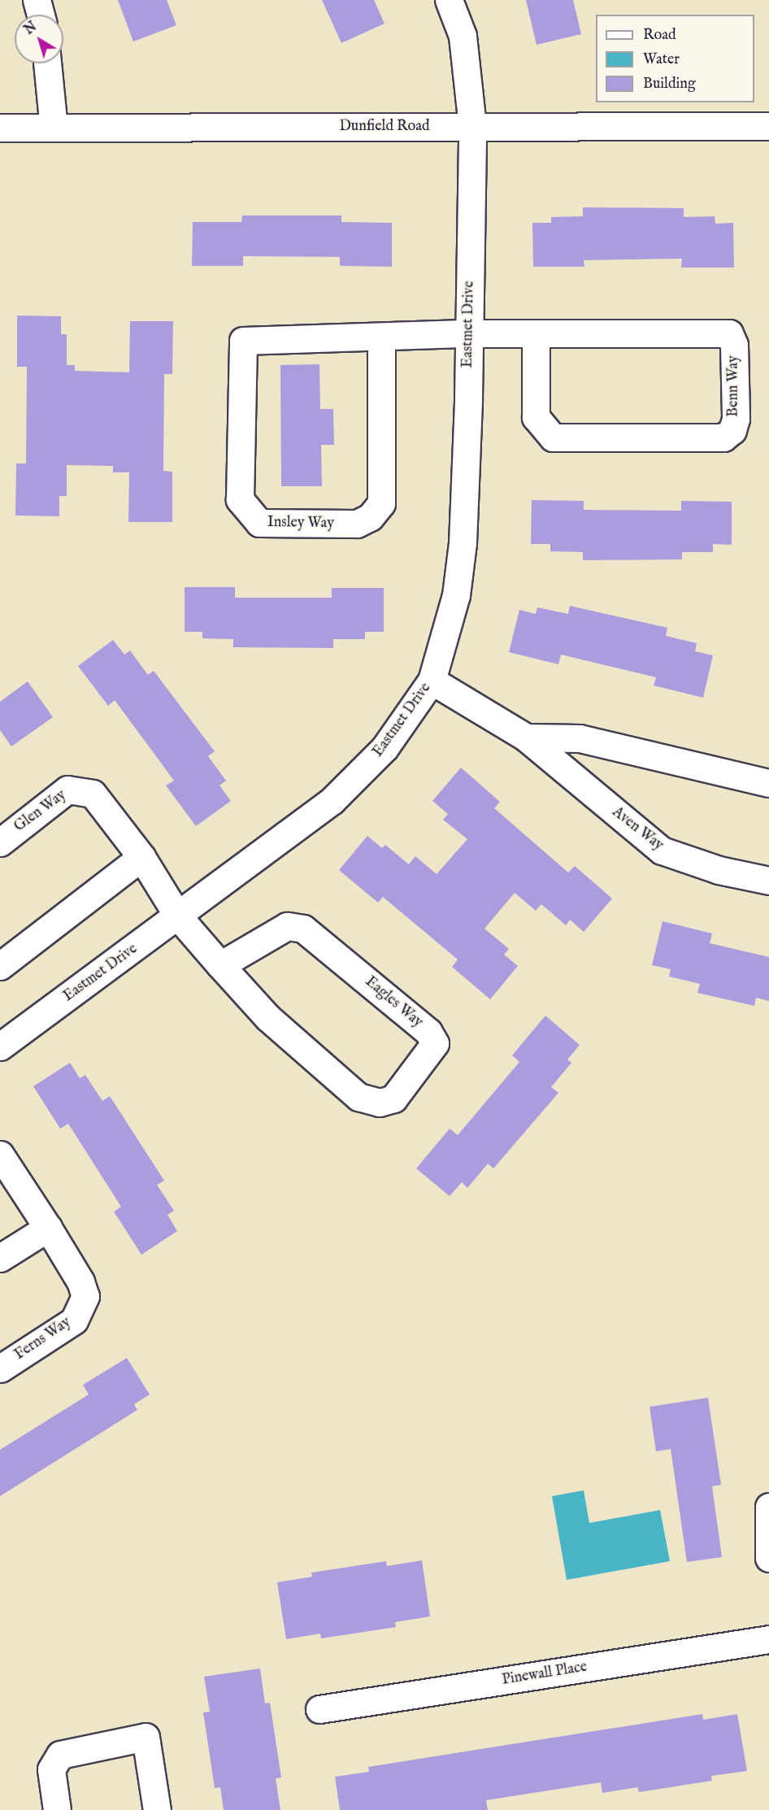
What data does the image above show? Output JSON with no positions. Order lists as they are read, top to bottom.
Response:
{
  "streets": {
    "street": [
      "Dunfield Road",
      "Eastmet Drive",
      "Benn Way",
      "Insley Way",
      "Glen Way",
      "Aven Way",
      "Eagles Way",
      "Ferns Way",
      "Pinewall Place"
    ]
  },
  "crossings": [
    ["Dunfield Road", "Eastmet Drive"],
    ["Eastmet Drive", "Benn Way"],
    ["Eastmet Drive", "Insley Way"],
    ["Eastmet Drive", "Glen Way"],
    ["Eastmet Drive", "Aven Way"],
    ["Eastmet Drive", "Eagles Way"],
    ["Benn Way", "Insley Way"],
    ["Glen Way", "Eagles Way"]
  ],
  "legend": ["Road", "Water", "Building"],
  "north": "top left"
}
